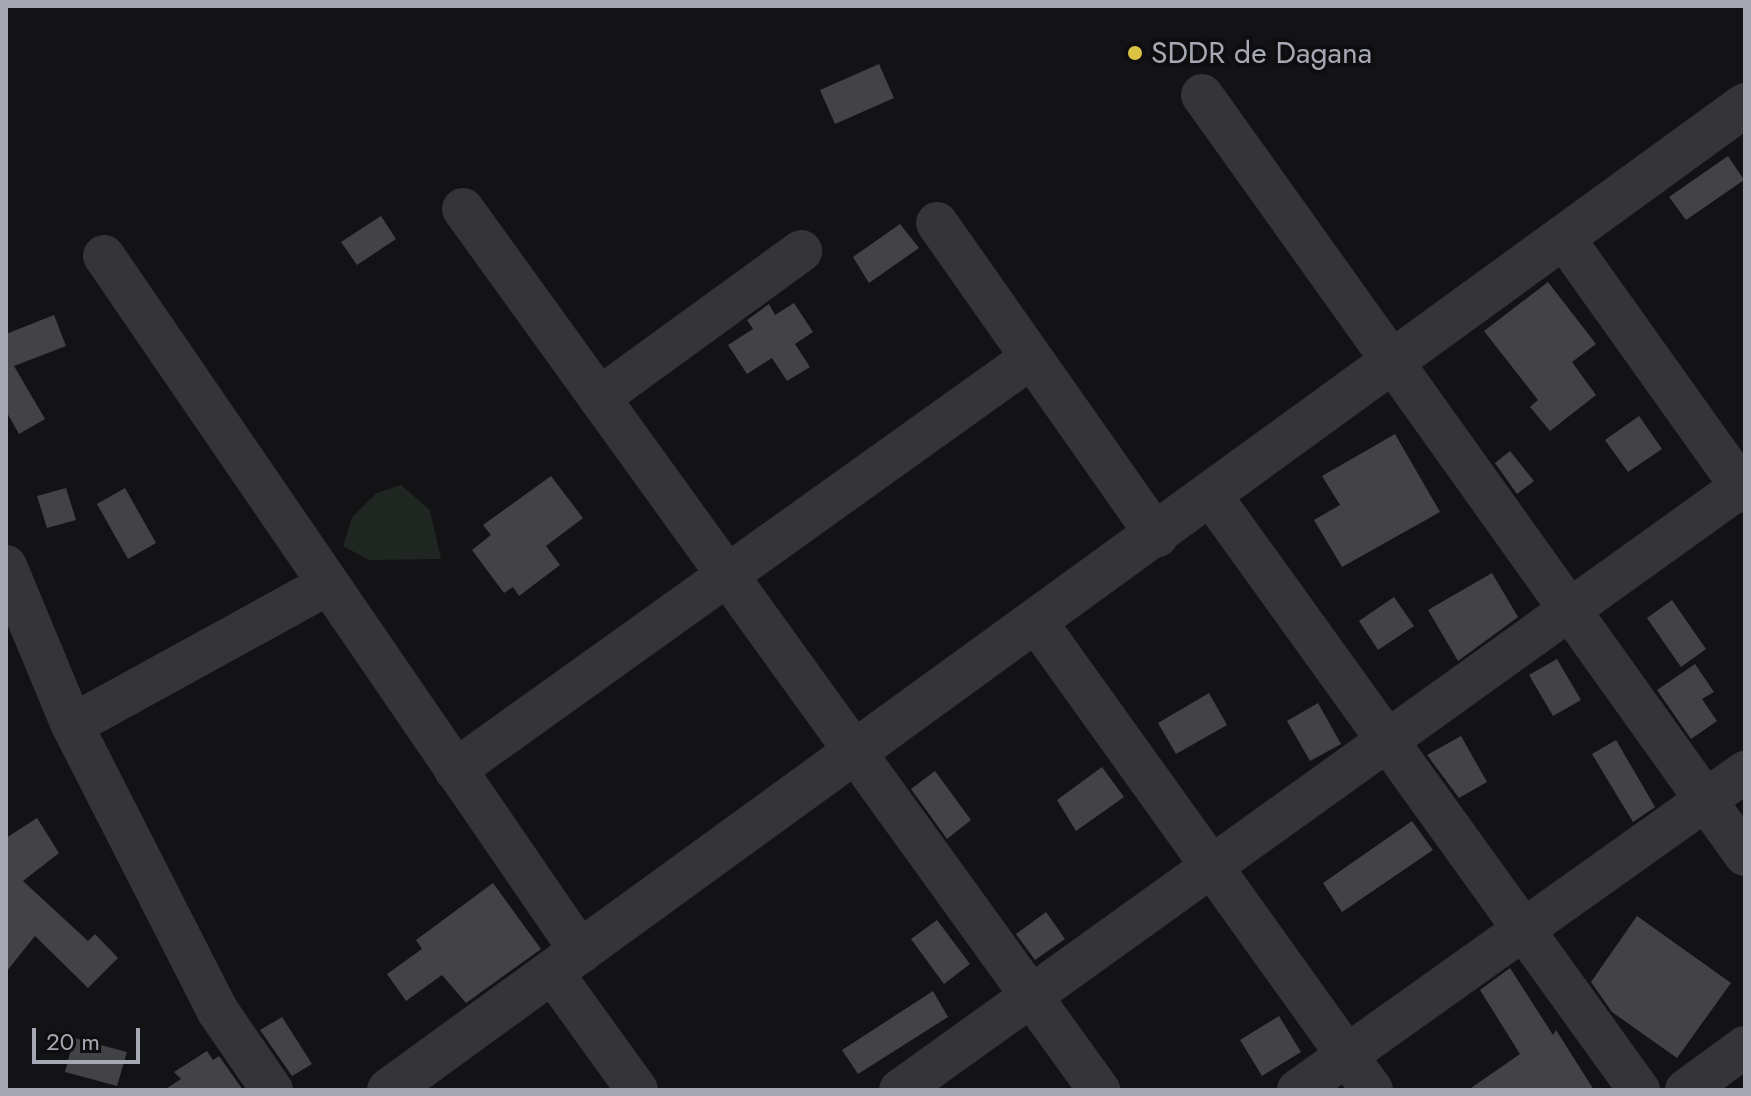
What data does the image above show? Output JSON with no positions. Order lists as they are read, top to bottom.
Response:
{
  "places": ["SDDR de Dagana"],
  "scale_bar": "20 m"
}
